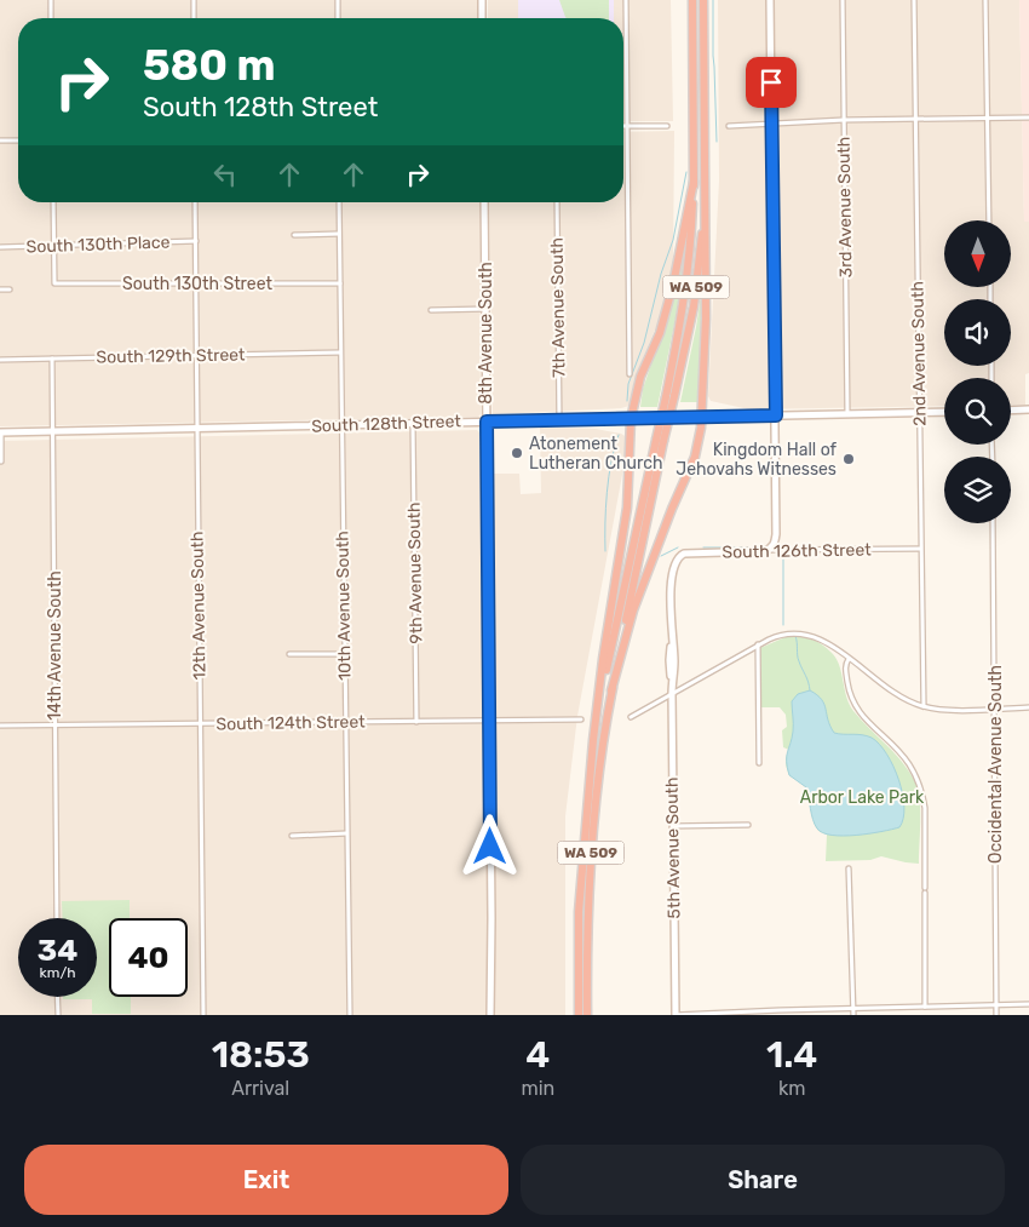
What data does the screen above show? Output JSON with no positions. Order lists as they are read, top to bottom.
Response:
{
  "streets": {
    "highway": ["WA 509"],
    "street": [
      "3rd Avenue South",
      "South 130th Place",
      "South 130th Street",
      "7th Avenue South",
      "8th Avenue South",
      "2nd Avenue South",
      "South 129th Street",
      "South 128th Street",
      "South 126th Street",
      "9th Avenue South",
      "12th Avenue South",
      "10th Avenue South",
      "14th Avenue South",
      "South 124th Street",
      "Occidental Avenue South",
      "5th Avenue South"
    ]
  },
  "crossings": [
    ["3rd Avenue South", "South 128th Street"],
    ["South 130th Place", "South 130th Street"],
    ["South 130th Place", "12th Avenue South"],
    ["South 130th Street", "12th Avenue South"],
    ["South 130th Street", "10th Avenue South"],
    ["7th Avenue South", "South 128th Street"],
    ["8th Avenue South", "South 128th Street"],
    ["8th Avenue South", "South 124th Street"],
    ["2nd Avenue South", "South 128th Street"],
    ["2nd Avenue South", "South 126th Street"],
    ["South 129th Street", "12th Avenue South"],
    ["South 129th Street", "10th Avenue South"],
    ["South 129th Street", "14th Avenue South"],
    ["South 128th Street", "9th Avenue South"],
    ["South 128th Street", "12th Avenue South"],
    ["South 128th Street", "10th Avenue South"],
    ["South 128th Street", "14th Avenue South"],
    ["South 126th Street", "5th Avenue South"],
    ["9th Avenue South", "South 124th Street"],
    ["12th Avenue South", "South 124th Street"],
    ["10th Avenue South", "South 124th Street"],
    ["14th Avenue South", "South 124th Street"]
  ],
  "parks": ["Arbor Lake Park"],
  "places": ["Atonement Lutheran Church", "Kingdom Hall of Jehovahs Witnesses"],
  "north": "bottom",
  "page": {
    "turn": ["580 m", "South 128th Street"],
    "speed": "34 km/h",
    "limit": "40",
    "eta": [
      "18:53",
      "Arrival",
      "4",
      "min",
      "1.4",
      "km"
    ],
    "buttons": ["Exit", "Share"]
  }
}
